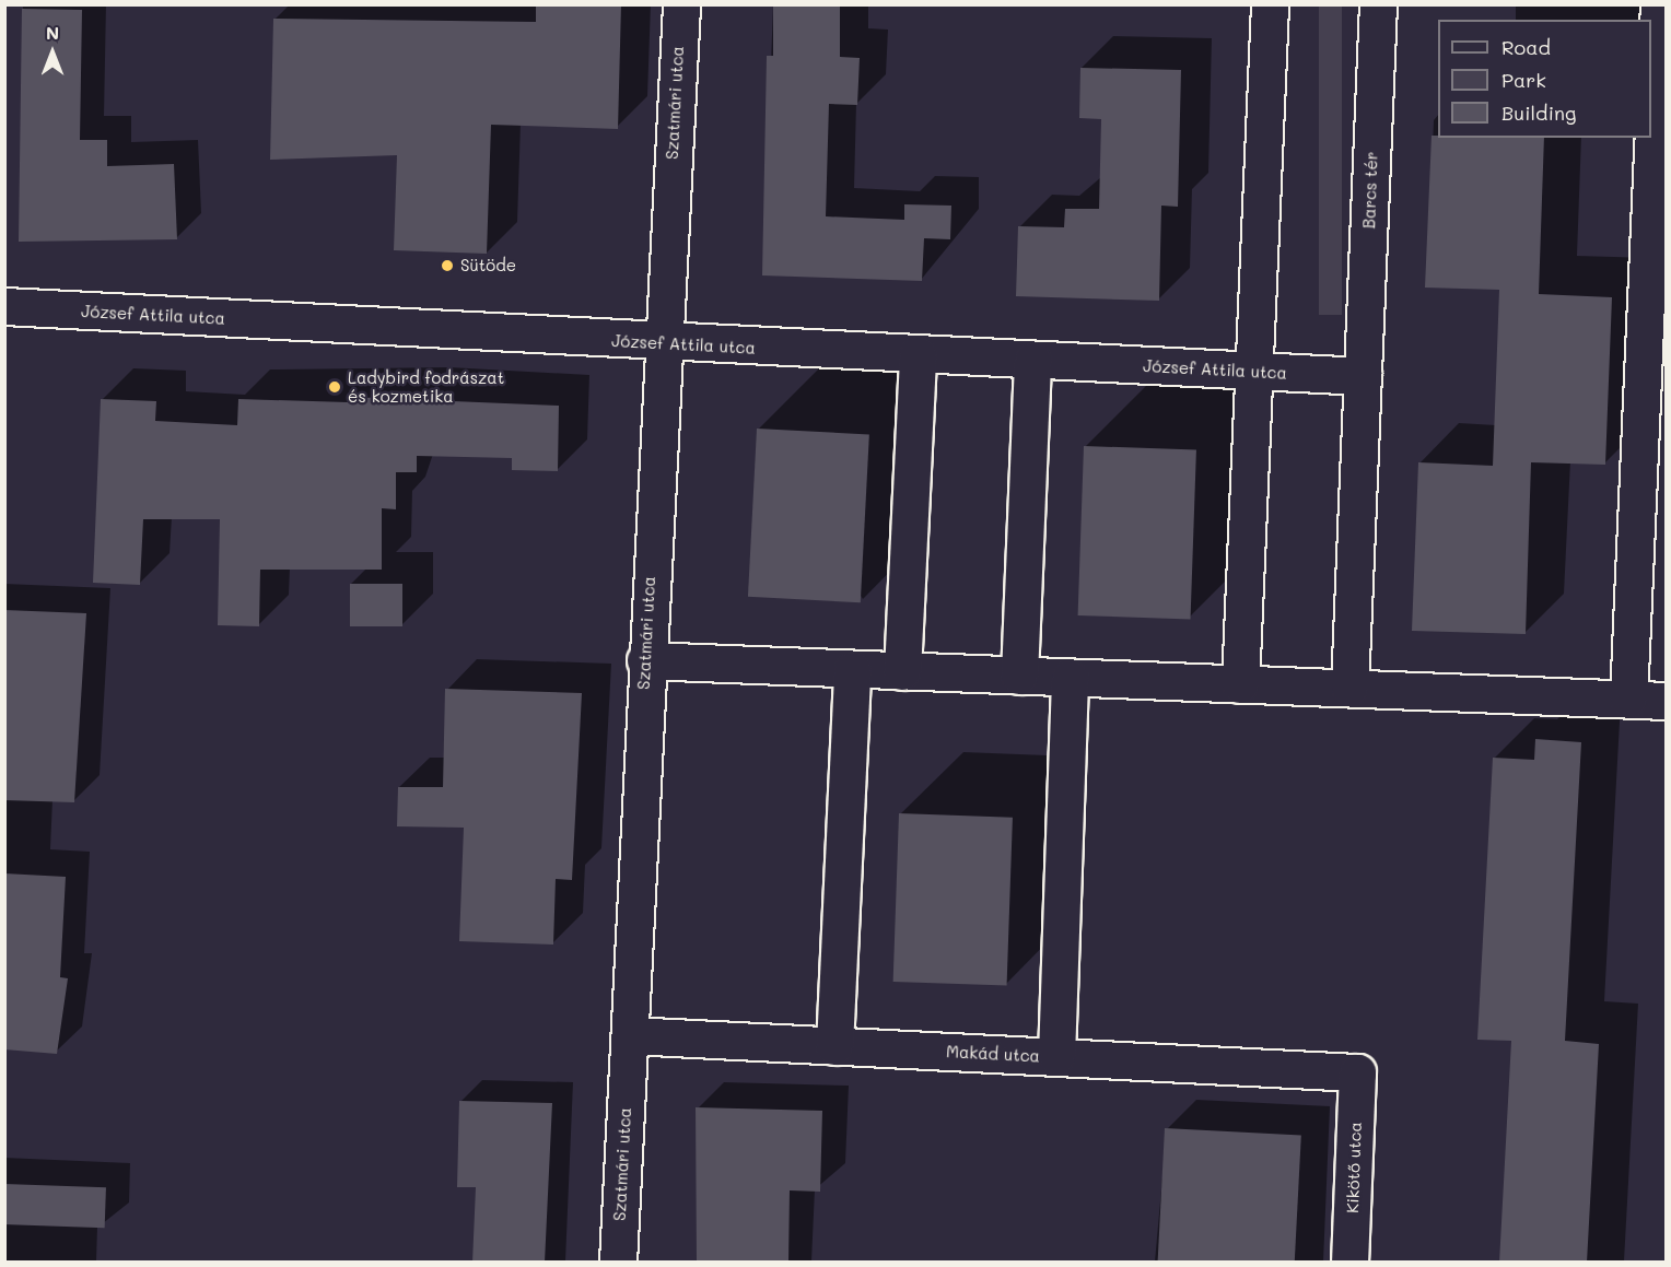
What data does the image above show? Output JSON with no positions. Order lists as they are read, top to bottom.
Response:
{
  "streets": {
    "street": [
      "Szatmári utca",
      "Barcs tér",
      "József Attila utca",
      "Makád utca",
      "Kikötő utca"
    ]
  },
  "crossings": [
    ["Szatmári utca", "József Attila utca"],
    ["Szatmári utca", "Makád utca"],
    ["Barcs tér", "József Attila utca"],
    ["Makád utca", "Kikötő utca"]
  ],
  "places": ["Sütöde", "Ladybird fodrászat és kozmetika"],
  "legend": ["Road", "Park", "Building"],
  "north": "top"
}
